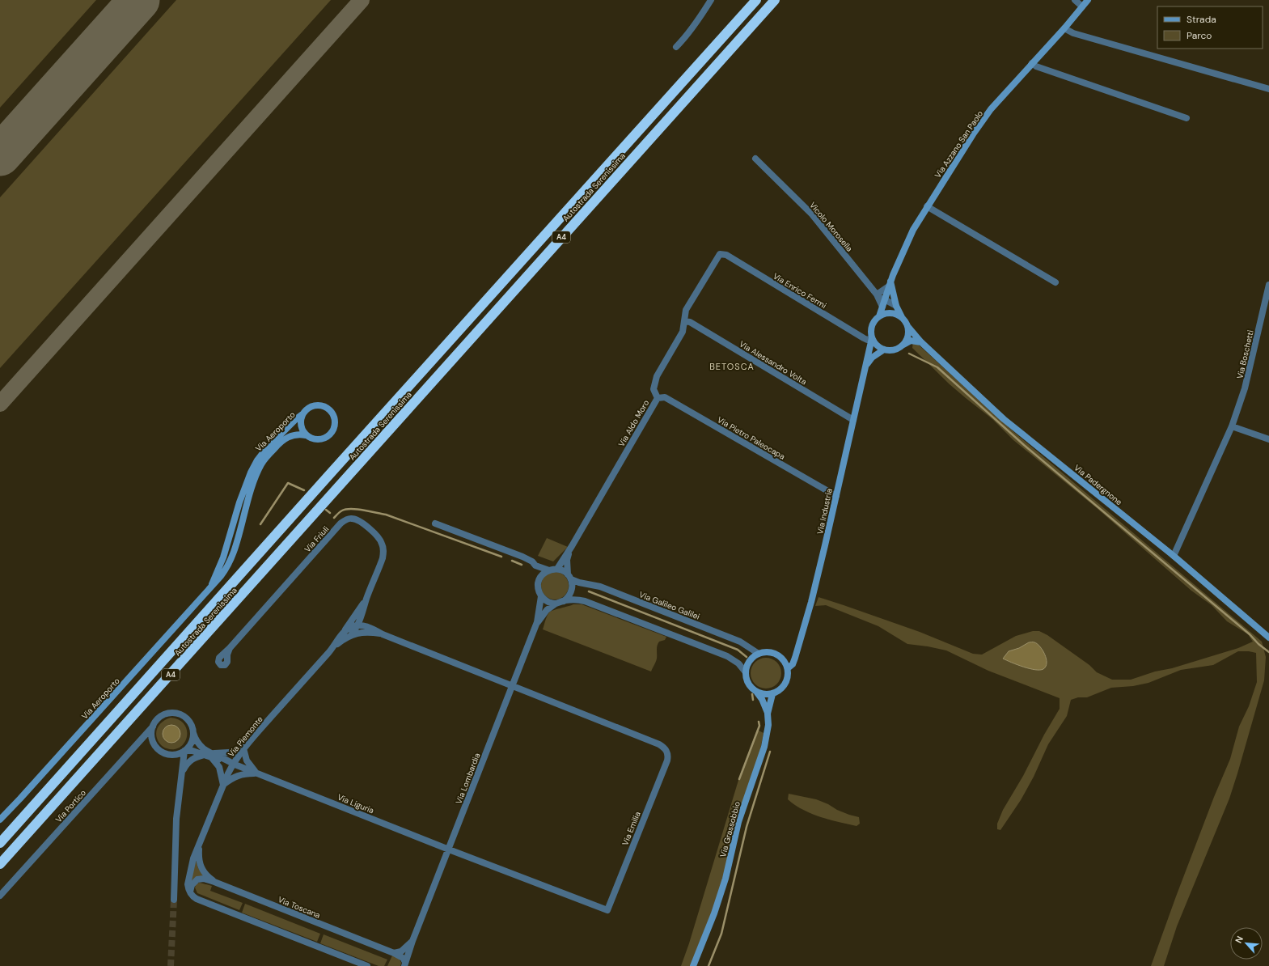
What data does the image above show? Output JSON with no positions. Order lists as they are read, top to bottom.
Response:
{
  "streets": {
    "highway": ["Autostrada Serenissima", "A4"],
    "street": [
      "Via Azzano San Paolo",
      "Vicolo Morosella",
      "Via Enrico Fermi",
      "Via Boschetti",
      "Via Alessandro Volta",
      "Via Aldo Moro",
      "Via Aeroporto",
      "Via Pietro Paleocapa",
      "Via Padergnone",
      "Via Industria",
      "Via Friuli",
      "Via Galileo Galilei",
      "Via Piemonte",
      "Via Lombardia",
      "Via Liguria",
      "Via Portico",
      "Via Emilia",
      "Via Grassobbio",
      "Via Toscana"
    ]
  },
  "crossings": [
    ["Via Azzano San Paolo", "Via Enrico Fermi"],
    ["Via Azzano San Paolo", "Via Padergnone"],
    ["Via Azzano San Paolo", "Via Industria"],
    ["Via Enrico Fermi", "Via Aldo Moro"],
    ["Via Enrico Fermi", "Via Padergnone"],
    ["Via Enrico Fermi", "Via Industria"],
    ["Via Boschetti", "Via Padergnone"],
    ["Via Alessandro Volta", "Via Aldo Moro"],
    ["Via Alessandro Volta", "Via Industria"],
    ["Via Aldo Moro", "Via Pietro Paleocapa"],
    ["Via Aldo Moro", "Via Galileo Galilei"],
    ["Via Aldo Moro", "Via Lombardia"],
    ["Via Pietro Paleocapa", "Via Industria"],
    ["Via Padergnone", "Via Industria"],
    ["Via Industria", "Via Galileo Galilei"],
    ["Via Industria", "Via Grassobbio"],
    ["Via Friuli", "Via Piemonte"],
    ["Via Galileo Galilei", "Via Lombardia"],
    ["Via Galileo Galilei", "Via Grassobbio"],
    ["Via Piemonte", "Via Lombardia"],
    ["Via Piemonte", "Via Liguria"],
    ["Via Piemonte", "Via Emilia"],
    ["Via Piemonte", "Via Toscana"],
    ["Via Lombardia", "Via Liguria"],
    ["Via Lombardia", "Via Emilia"],
    ["Via Lombardia", "Via Toscana"],
    ["Via Liguria", "Via Portico"],
    ["Via Liguria", "Via Emilia"]
  ],
  "districts": ["BETOSCA"],
  "legend": ["Strada", "Parco"],
  "north": "top left"
}
